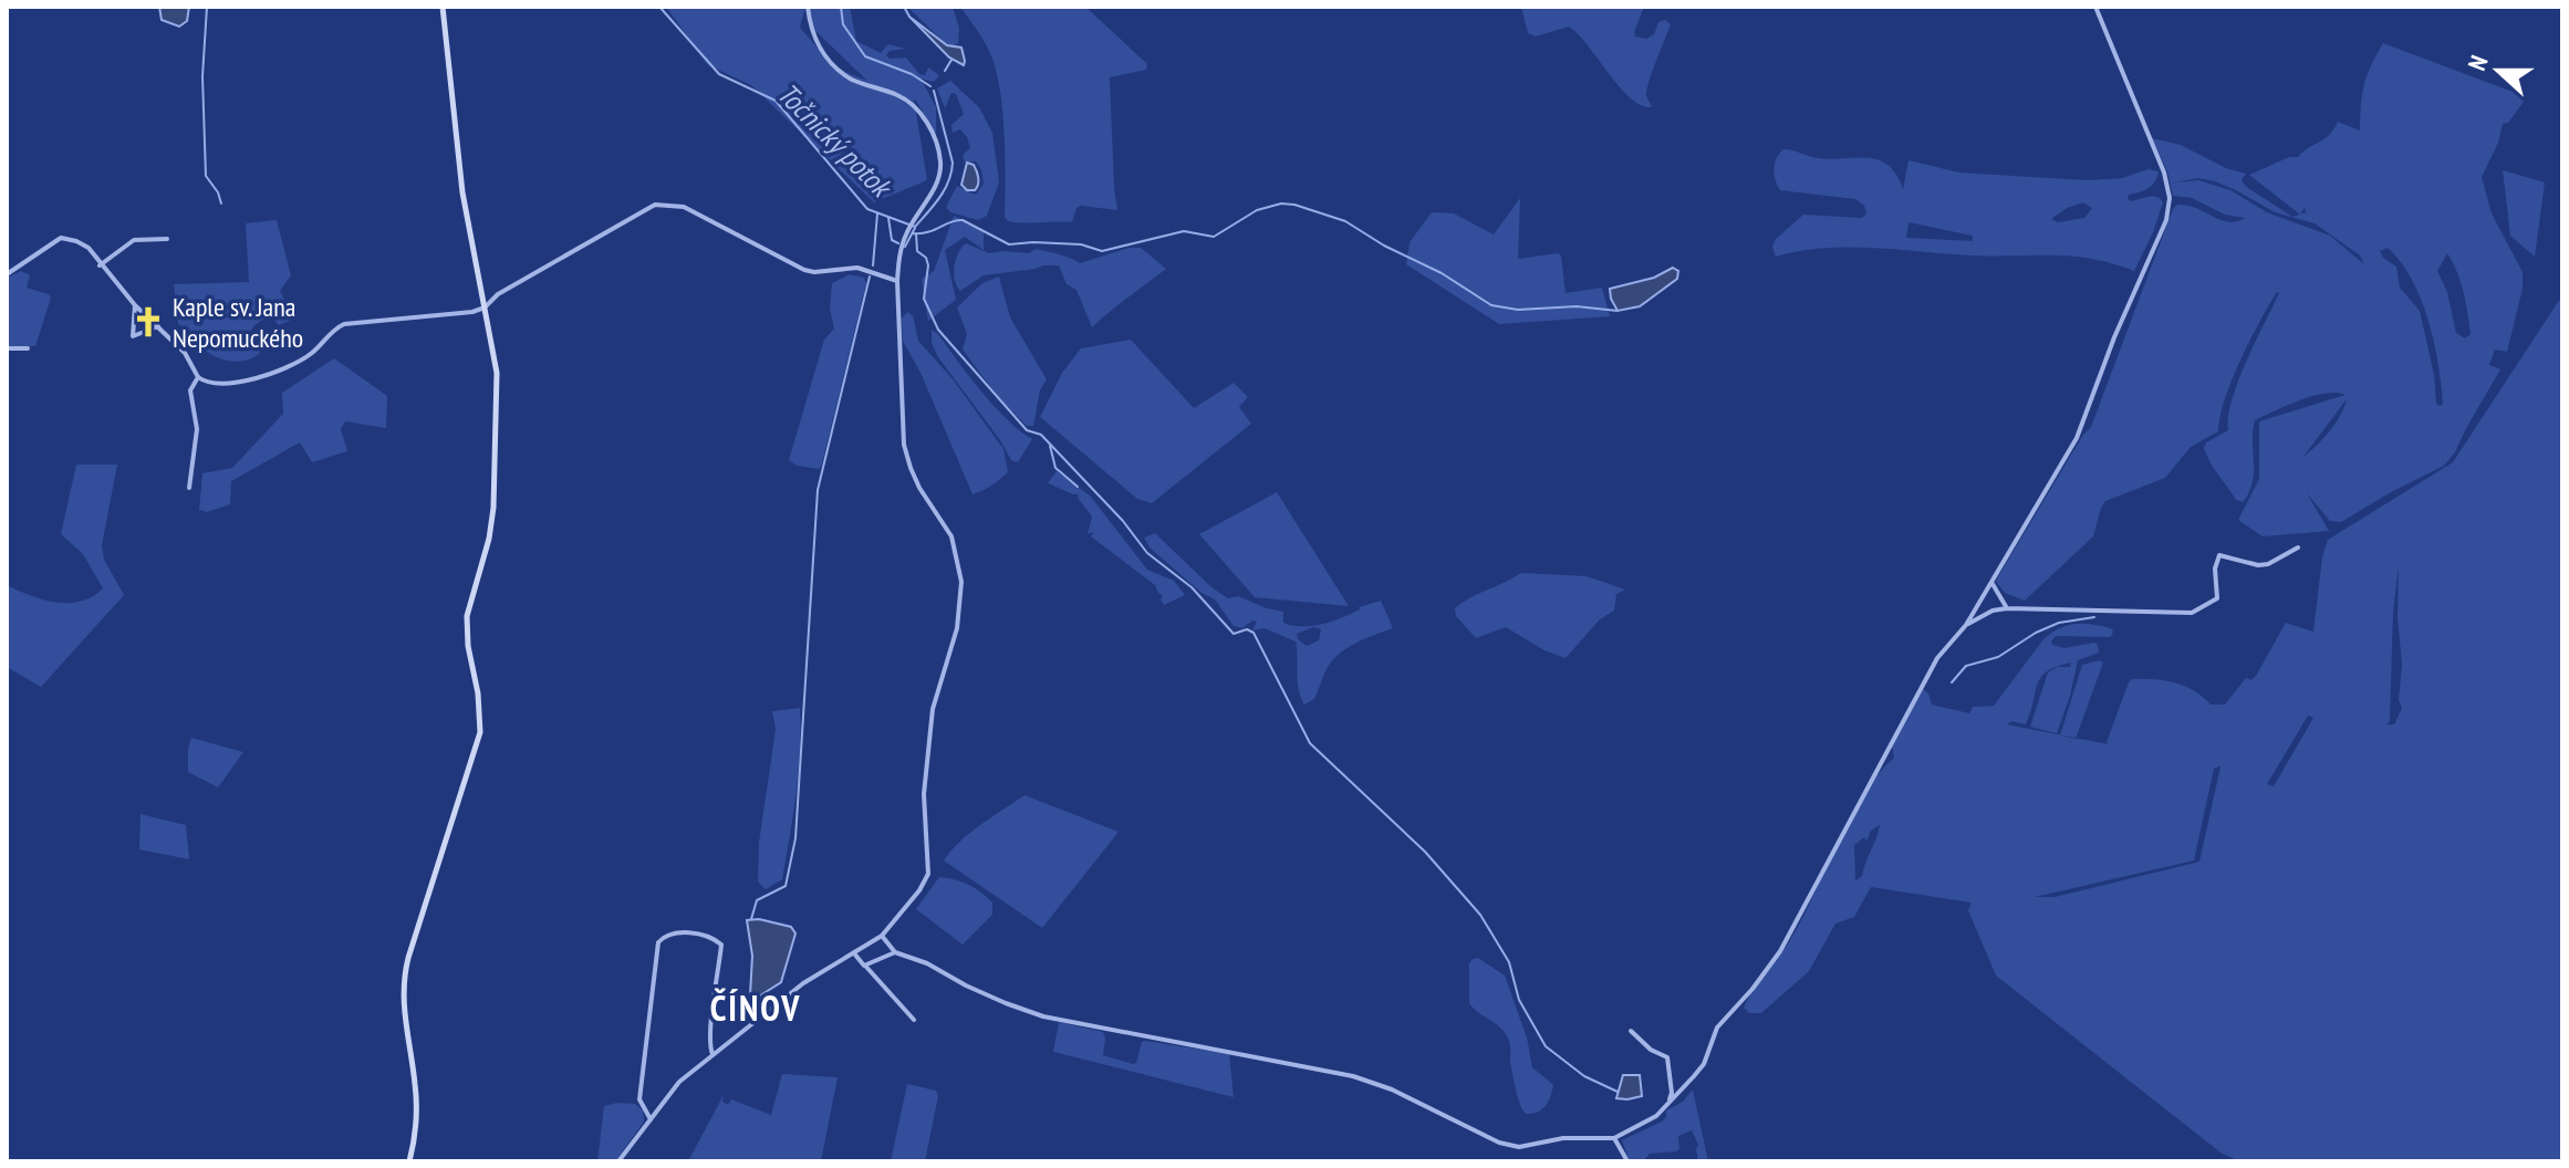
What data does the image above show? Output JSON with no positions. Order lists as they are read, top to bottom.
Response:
{
  "districts": ["ČÍNOV"],
  "water": ["Točnický potok"],
  "places": {
    "church": ["Kaple sv. Jana Nepomuckého"]
  },
  "north": "left"
}
